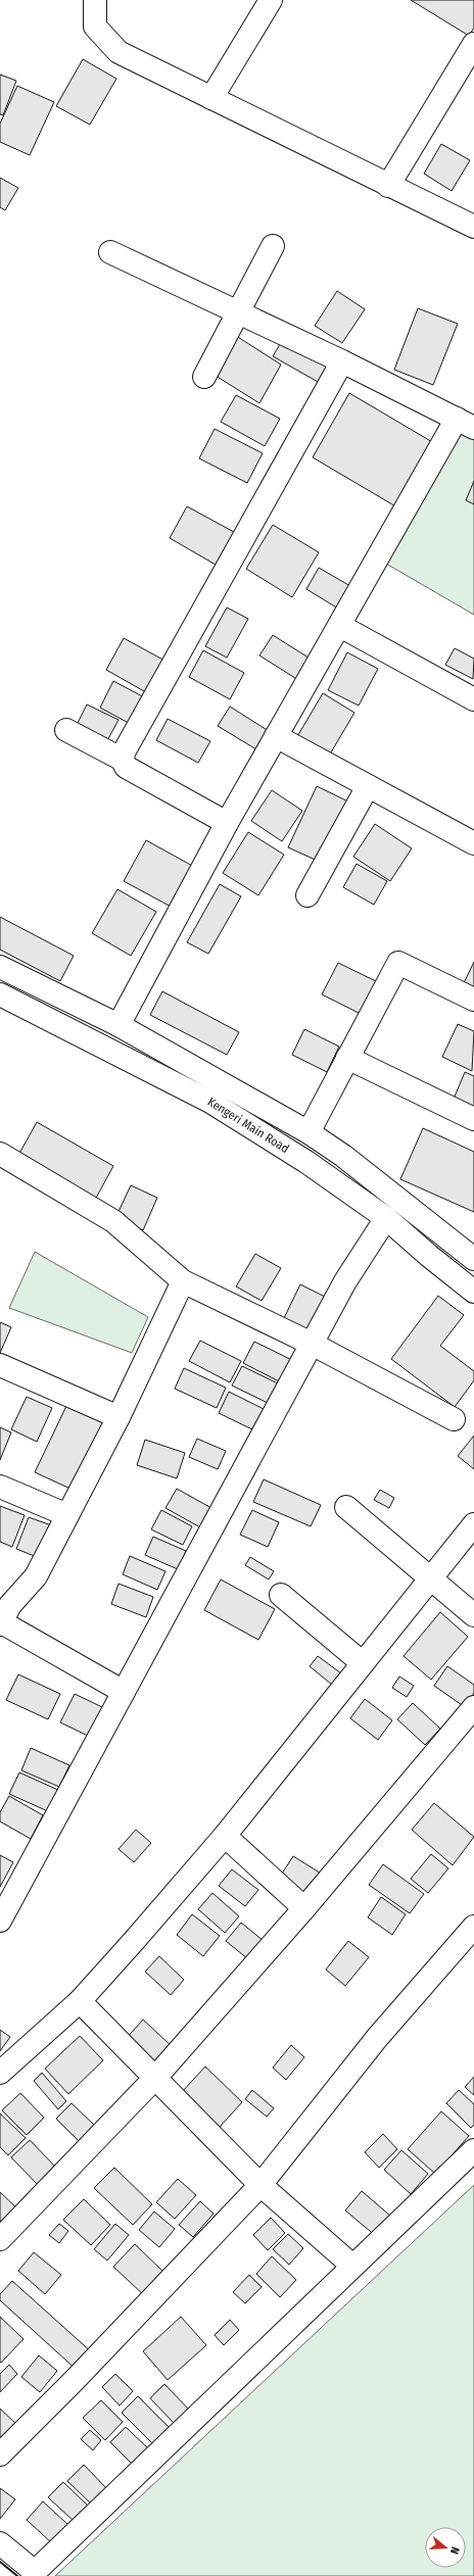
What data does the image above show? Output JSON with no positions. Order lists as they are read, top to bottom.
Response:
{
  "streets": {
    "street": ["Kengeri Main Road"]
  },
  "north": "right"
}
